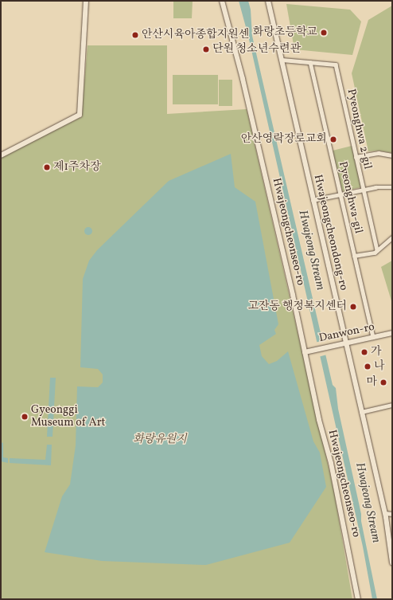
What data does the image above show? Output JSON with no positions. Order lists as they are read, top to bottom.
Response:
{
  "streets": {
    "street": [
      "Pyeonghwa 2-gil",
      "Pyeonghwa-gil",
      "Hwajeongcheonseo-ro",
      "Hwajeongcheondong-ro",
      "Danwon-ro"
    ]
  },
  "crossings": [
    ["Pyeonghwa 2-gil", "Pyeonghwa-gil"],
    ["Pyeonghwa 2-gil", "Hwajeongcheondong-ro"],
    ["Pyeonghwa-gil", "Danwon-ro"],
    ["Hwajeongcheonseo-ro", "Danwon-ro"],
    ["Hwajeongcheondong-ro", "Danwon-ro"]
  ],
  "water": ["Hwajeong Stream"],
  "parks": ["화랑유원지"],
  "places": [
    "화랑초등학교",
    "안산시육아종합지원센",
    "단원 청소년수련관",
    "안산영락장로교회",
    "제1주차장",
    "고잔동 행정복지센터",
    "가",
    "나",
    "마",
    "Gyeonggi Museum of Art"
  ]
}
